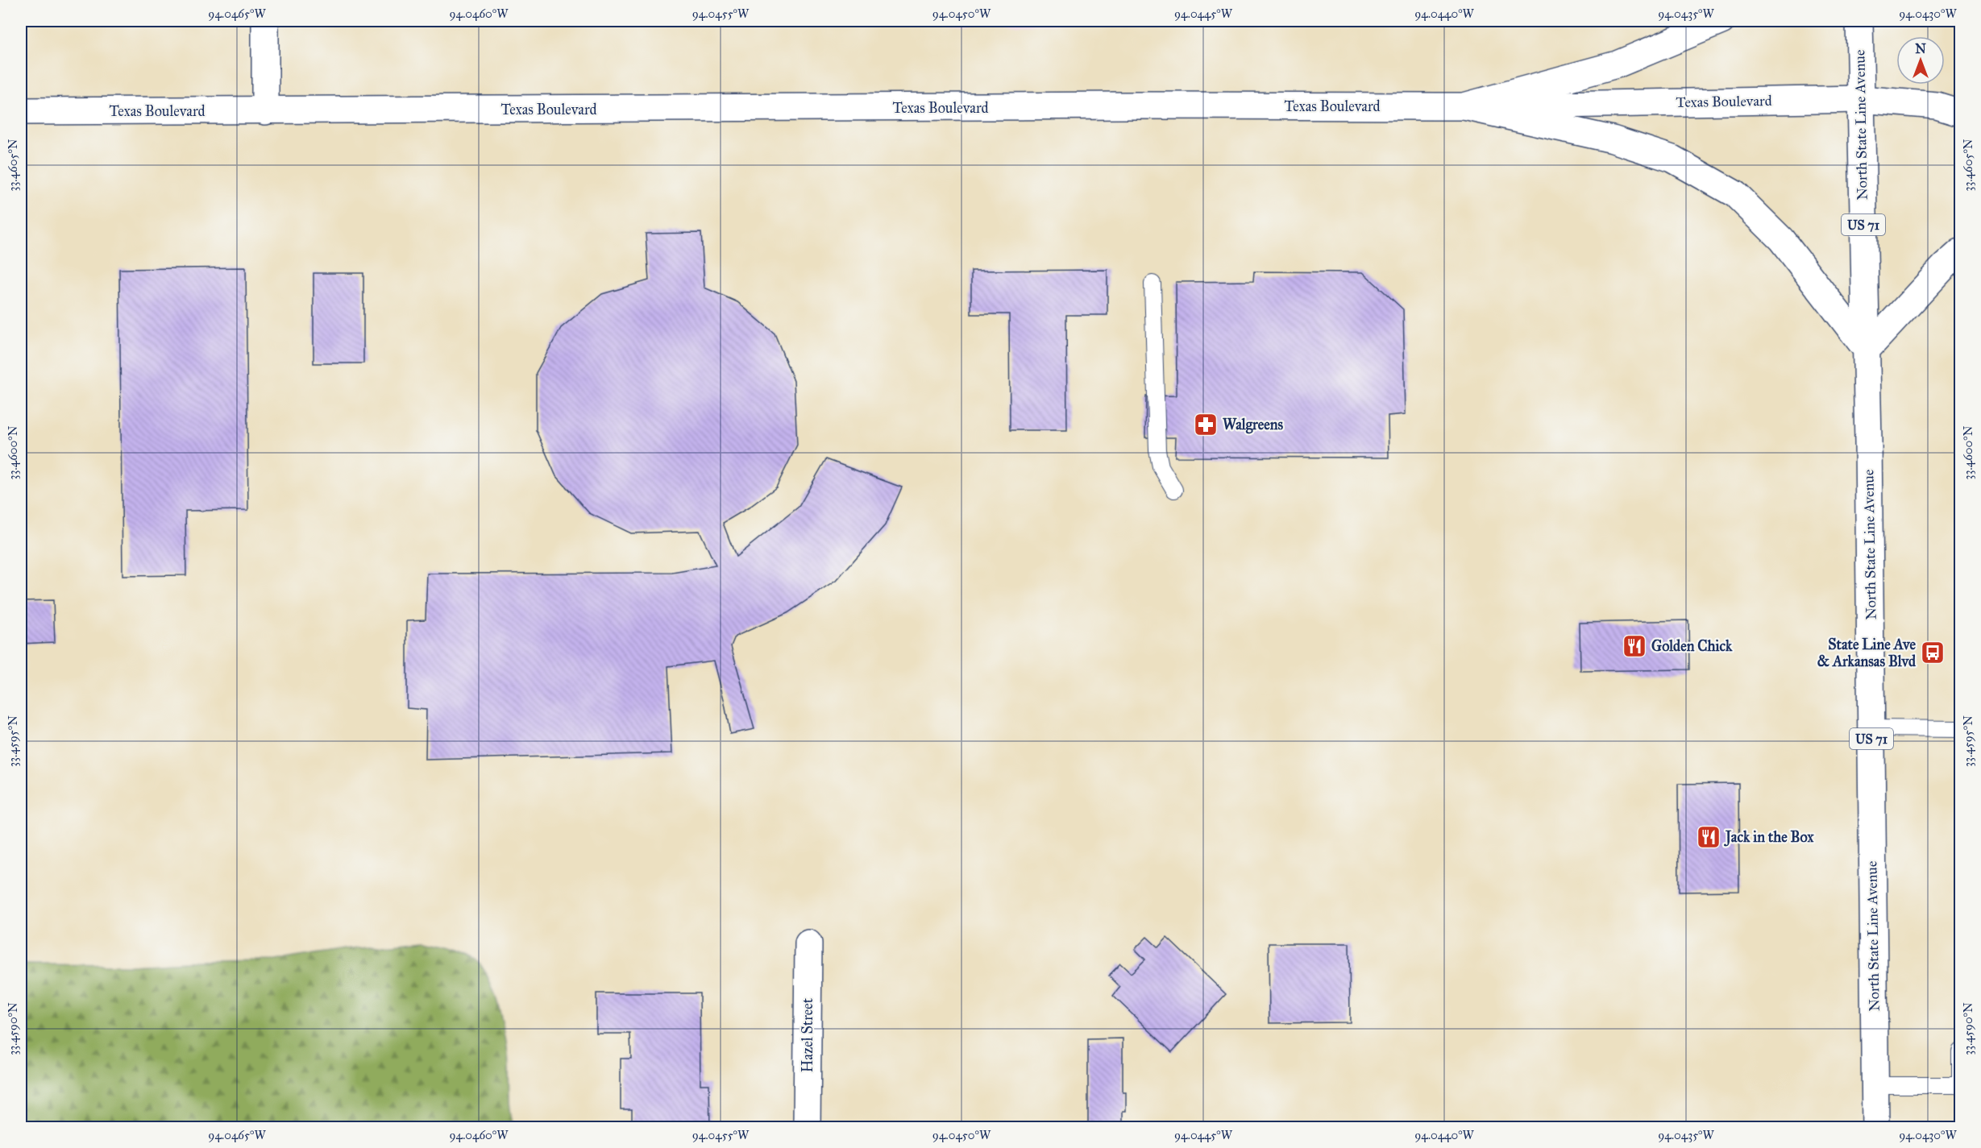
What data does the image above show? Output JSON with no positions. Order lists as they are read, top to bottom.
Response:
{
  "streets": {
    "main road": [
      "Texas Boulevard",
      "North State Line Avenue",
      "US 71",
      "Hazel Street"
    ]
  },
  "crossings": [
    ["Texas Boulevard", "North State Line Avenue"]
  ],
  "places": {
    "pharmacy": ["Walgreens"],
    "restaurant": ["Golden Chick", "Jack in the Box"],
    "bus stop": ["State Line Ave & Arkansas Blvd"]
  },
  "north": "top",
  "coordinates": [
    "94.0465°W",
    "94.0460°W",
    "94.0455°W",
    "94.0450°W",
    "94.0445°W",
    "94.0440°W",
    "94.0435°W",
    "94.0430°W",
    "33.4605°N",
    "33.4600°N",
    "33.4595°N",
    "33.4590°N"
  ]
}
